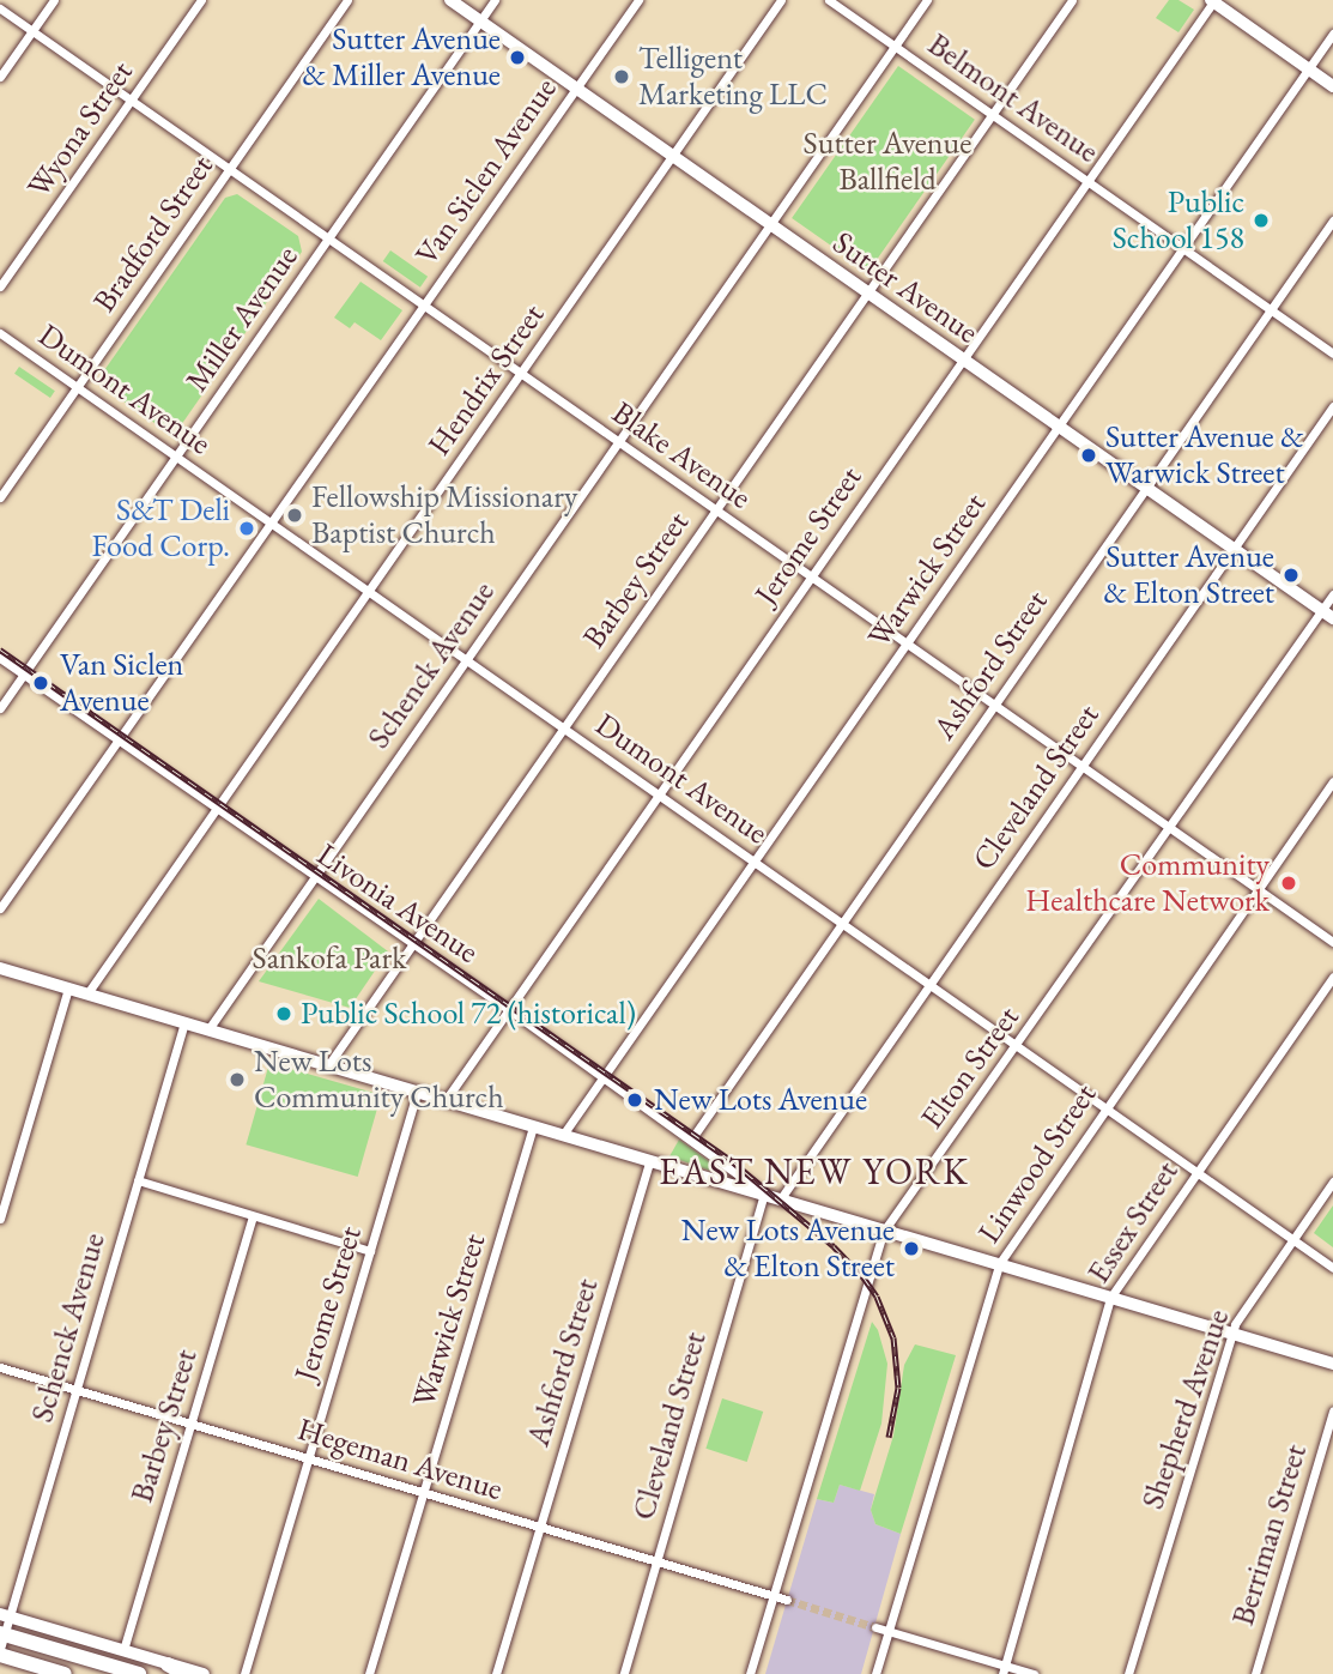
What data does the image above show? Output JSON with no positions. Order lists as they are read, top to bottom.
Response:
{
  "streets": {
    "street": [
      "Belmont Avenue",
      "Wyona Street",
      "Van Siclen Avenue",
      "Bradford Street",
      "Sutter Avenue",
      "Miller Avenue",
      "Hendrix Street",
      "Dumont Avenue",
      "Blake Avenue",
      "Jerome Street",
      "Warwick Street",
      "Barbey Street",
      "Schenck Avenue",
      "Ashford Street",
      "Cleveland Street",
      "Livonia Avenue",
      "Elton Street",
      "Linwood Street",
      "Essex Street",
      "Shepherd Avenue",
      "Hegeman Avenue",
      "Berriman Street"
    ]
  },
  "crossings": [
    ["Belmont Avenue", "Jerome Street"],
    ["Belmont Avenue", "Warwick Street"],
    ["Belmont Avenue", "Barbey Street"],
    ["Belmont Avenue", "Schenck Avenue"],
    ["Belmont Avenue", "Ashford Street"],
    ["Wyona Street", "Blake Avenue"],
    ["Van Siclen Avenue", "Sutter Avenue"],
    ["Van Siclen Avenue", "Dumont Avenue"],
    ["Van Siclen Avenue", "Blake Avenue"],
    ["Van Siclen Avenue", "Livonia Avenue"],
    ["Bradford Street", "Dumont Avenue"],
    ["Bradford Street", "Blake Avenue"],
    ["Sutter Avenue", "Miller Avenue"],
    ["Sutter Avenue", "Hendrix Street"],
    ["Sutter Avenue", "Jerome Street"],
    ["Sutter Avenue", "Warwick Street"],
    ["Sutter Avenue", "Barbey Street"],
    ["Sutter Avenue", "Schenck Avenue"],
    ["Sutter Avenue", "Ashford Street"],
    ["Sutter Avenue", "Cleveland Street"],
    ["Sutter Avenue", "Elton Street"],
    ["Miller Avenue", "Dumont Avenue"],
    ["Miller Avenue", "Blake Avenue"],
    ["Miller Avenue", "Livonia Avenue"],
    ["Hendrix Street", "Dumont Avenue"],
    ["Hendrix Street", "Blake Avenue"],
    ["Hendrix Street", "Livonia Avenue"],
    ["Dumont Avenue", "Jerome Street"],
    ["Dumont Avenue", "Warwick Street"],
    ["Dumont Avenue", "Barbey Street"],
    ["Dumont Avenue", "Schenck Avenue"],
    ["Dumont Avenue", "Ashford Street"],
    ["Dumont Avenue", "Cleveland Street"],
    ["Dumont Avenue", "Elton Street"],
    ["Dumont Avenue", "Linwood Street"],
    ["Dumont Avenue", "Essex Street"],
    ["Dumont Avenue", "Shepherd Avenue"],
    ["Blake Avenue", "Jerome Street"],
    ["Blake Avenue", "Warwick Street"],
    ["Blake Avenue", "Barbey Street"],
    ["Blake Avenue", "Schenck Avenue"],
    ["Blake Avenue", "Ashford Street"],
    ["Blake Avenue", "Cleveland Street"],
    ["Blake Avenue", "Elton Street"],
    ["Blake Avenue", "Linwood Street"],
    ["Jerome Street", "Livonia Avenue"],
    ["Jerome Street", "Hegeman Avenue"],
    ["Warwick Street", "Livonia Avenue"],
    ["Warwick Street", "Hegeman Avenue"],
    ["Barbey Street", "Livonia Avenue"],
    ["Barbey Street", "Hegeman Avenue"],
    ["Schenck Avenue", "Livonia Avenue"],
    ["Schenck Avenue", "Hegeman Avenue"],
    ["Ashford Street", "Livonia Avenue"],
    ["Ashford Street", "Hegeman Avenue"],
    ["Cleveland Street", "Livonia Avenue"],
    ["Cleveland Street", "Hegeman Avenue"],
    ["Elton Street", "Hegeman Avenue"]
  ],
  "districts": ["EAST NEW YORK"],
  "parks": ["Sutter Avenue Ballfield", "Sankofa Park"],
  "places": [
    "Sutter Avenue & Miller Avenue",
    "Telligent Marketing LLC",
    "Public School 158",
    "Sutter Avenue & Warwick Street",
    "Fellowship Missionary Baptist Church",
    "S&T Deli Food Corp.",
    "Sutter Avenue & Elton Street",
    "Van Siclen Avenue",
    "Community Healthcare Network",
    "Public School 72 (historical)",
    "New Lots Community Church",
    "New Lots Avenue",
    "New Lots Avenue & Elton Street"
  ]
}
